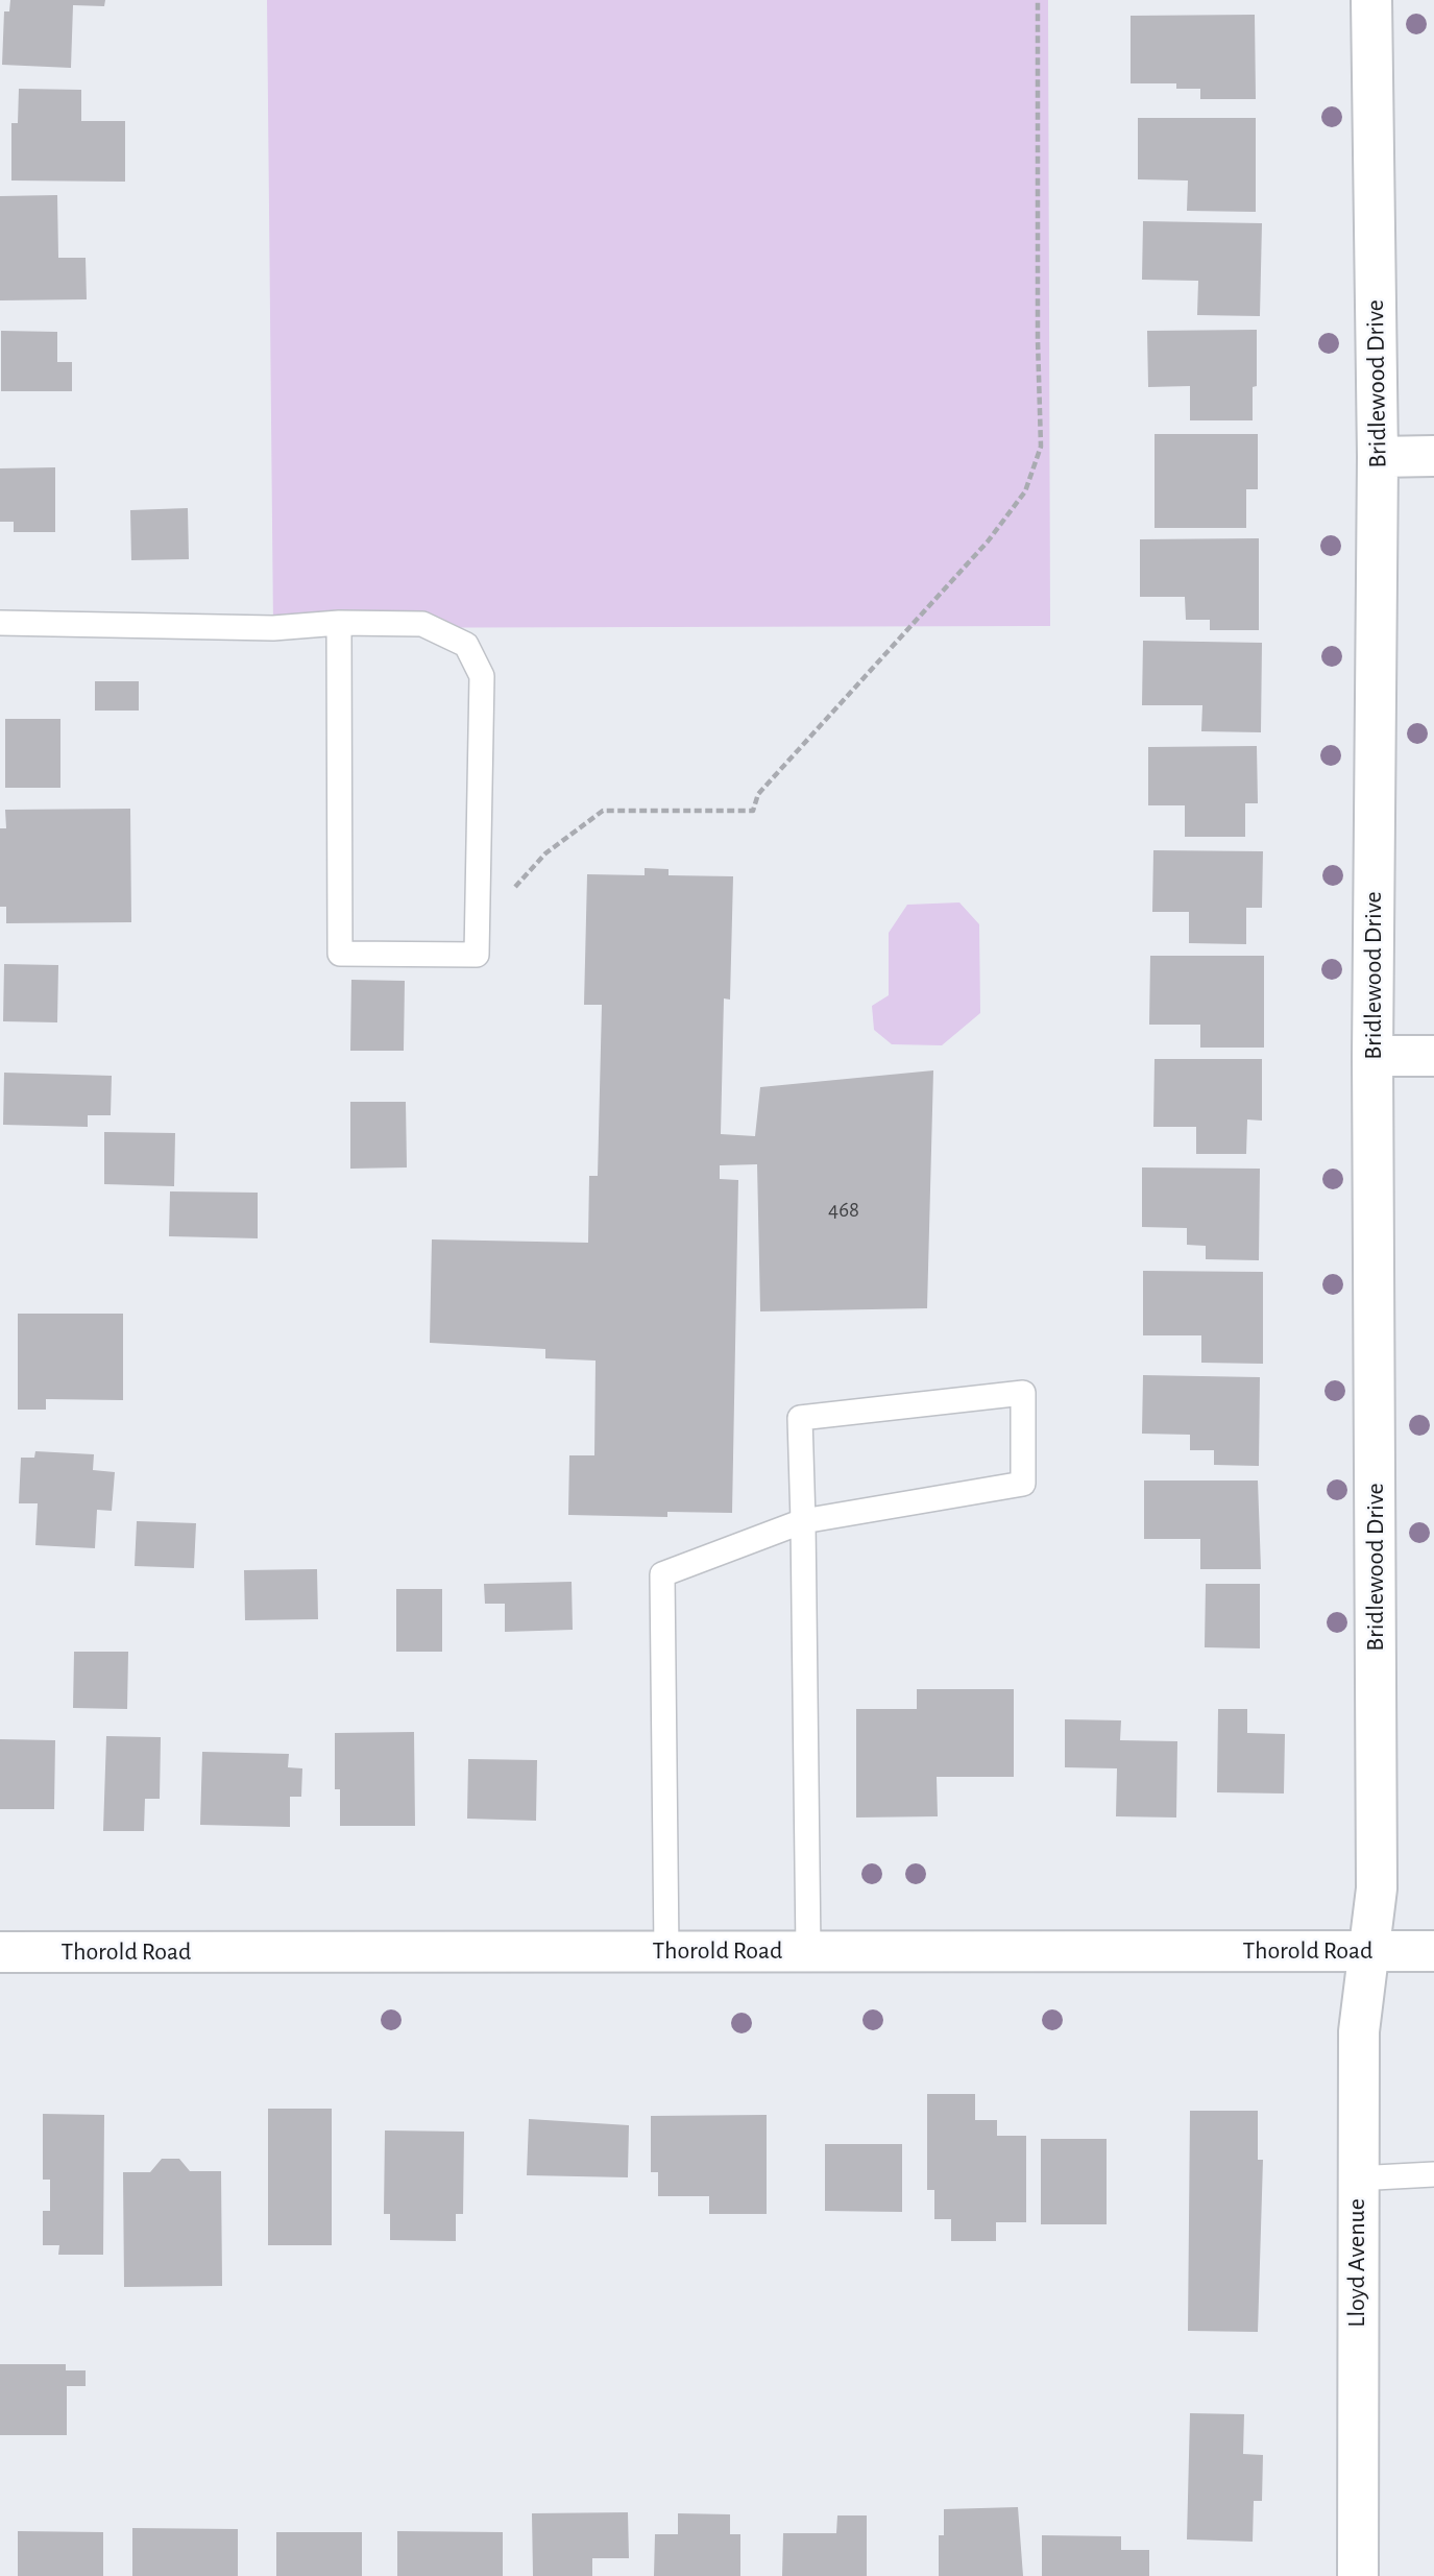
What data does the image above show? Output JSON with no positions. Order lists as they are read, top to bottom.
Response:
{
  "streets": {
    "street": ["Bridlewood Drive", "Thorold Road", "Lloyd Avenue"]
  },
  "crossings": [
    ["Bridlewood Drive", "Thorold Road"],
    ["Bridlewood Drive", "Lloyd Avenue"],
    ["Thorold Road", "Lloyd Avenue"]
  ],
  "house_numbers": ["468"]
}
